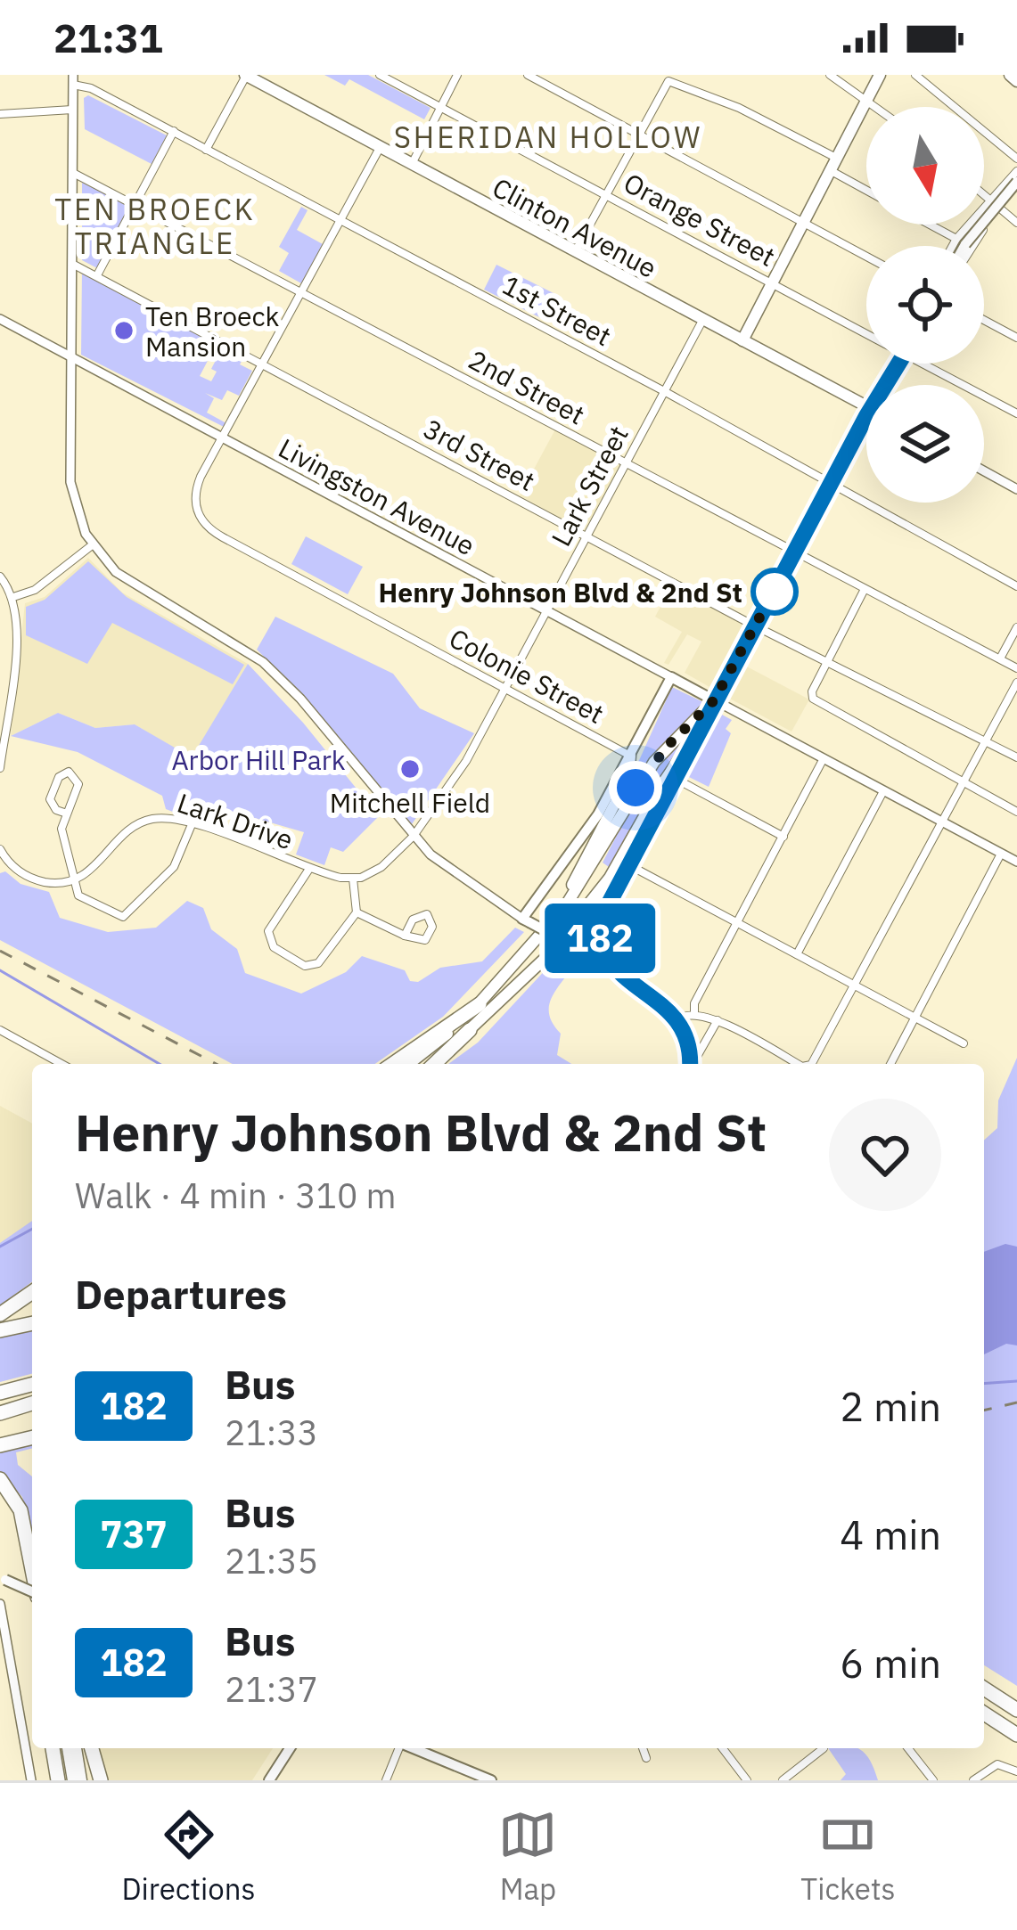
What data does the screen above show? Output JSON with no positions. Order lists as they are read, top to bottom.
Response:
{
  "streets": {
    "main road": ["Clinton Avenue", "Livingston Avenue"],
    "street": [
      "Orange Street",
      "1st Street",
      "2nd Street",
      "3rd Street",
      "Lark Street",
      "Colonie Street",
      "Lark Drive"
    ]
  },
  "crossings": [
    ["Clinton Avenue", "Lark Street"],
    ["1st Street", "Lark Street"],
    ["2nd Street", "Lark Street"],
    ["3rd Street", "Lark Street"],
    ["Lark Street", "Livingston Avenue"],
    ["Lark Street", "Colonie Street"],
    ["Livingston Avenue", "Colonie Street"]
  ],
  "districts": ["SHERIDAN HOLLOW", "TEN BROECK TRIANGLE"],
  "parks": ["Arbor Hill Park"],
  "places": ["Ten Broeck Mansion", "Henry Johnson Blvd & 2nd St", "Mitchell Field"],
  "lines": ["bus line 182"],
  "north": "bottom",
  "page": {
    "status": "21:31",
    "on_map": "182",
    "heading": [
      ["Henry Johnson Blvd & 2nd St", "Walk · 4 min · 310 m"],
      "Departures"
    ],
    "list": [
      {
        "mark": "182",
        "name": "Bus",
        "note": "21:33",
        "value": "2 min"
      },
      {
        "mark": "737",
        "name": "Bus",
        "note": "21:35",
        "value": "4 min"
      },
      {
        "mark": "182",
        "name": "Bus",
        "note": "21:37",
        "value": "6 min"
      }
    ],
    "tabs": ["Directions", "Map", "Tickets"]
  }
}
